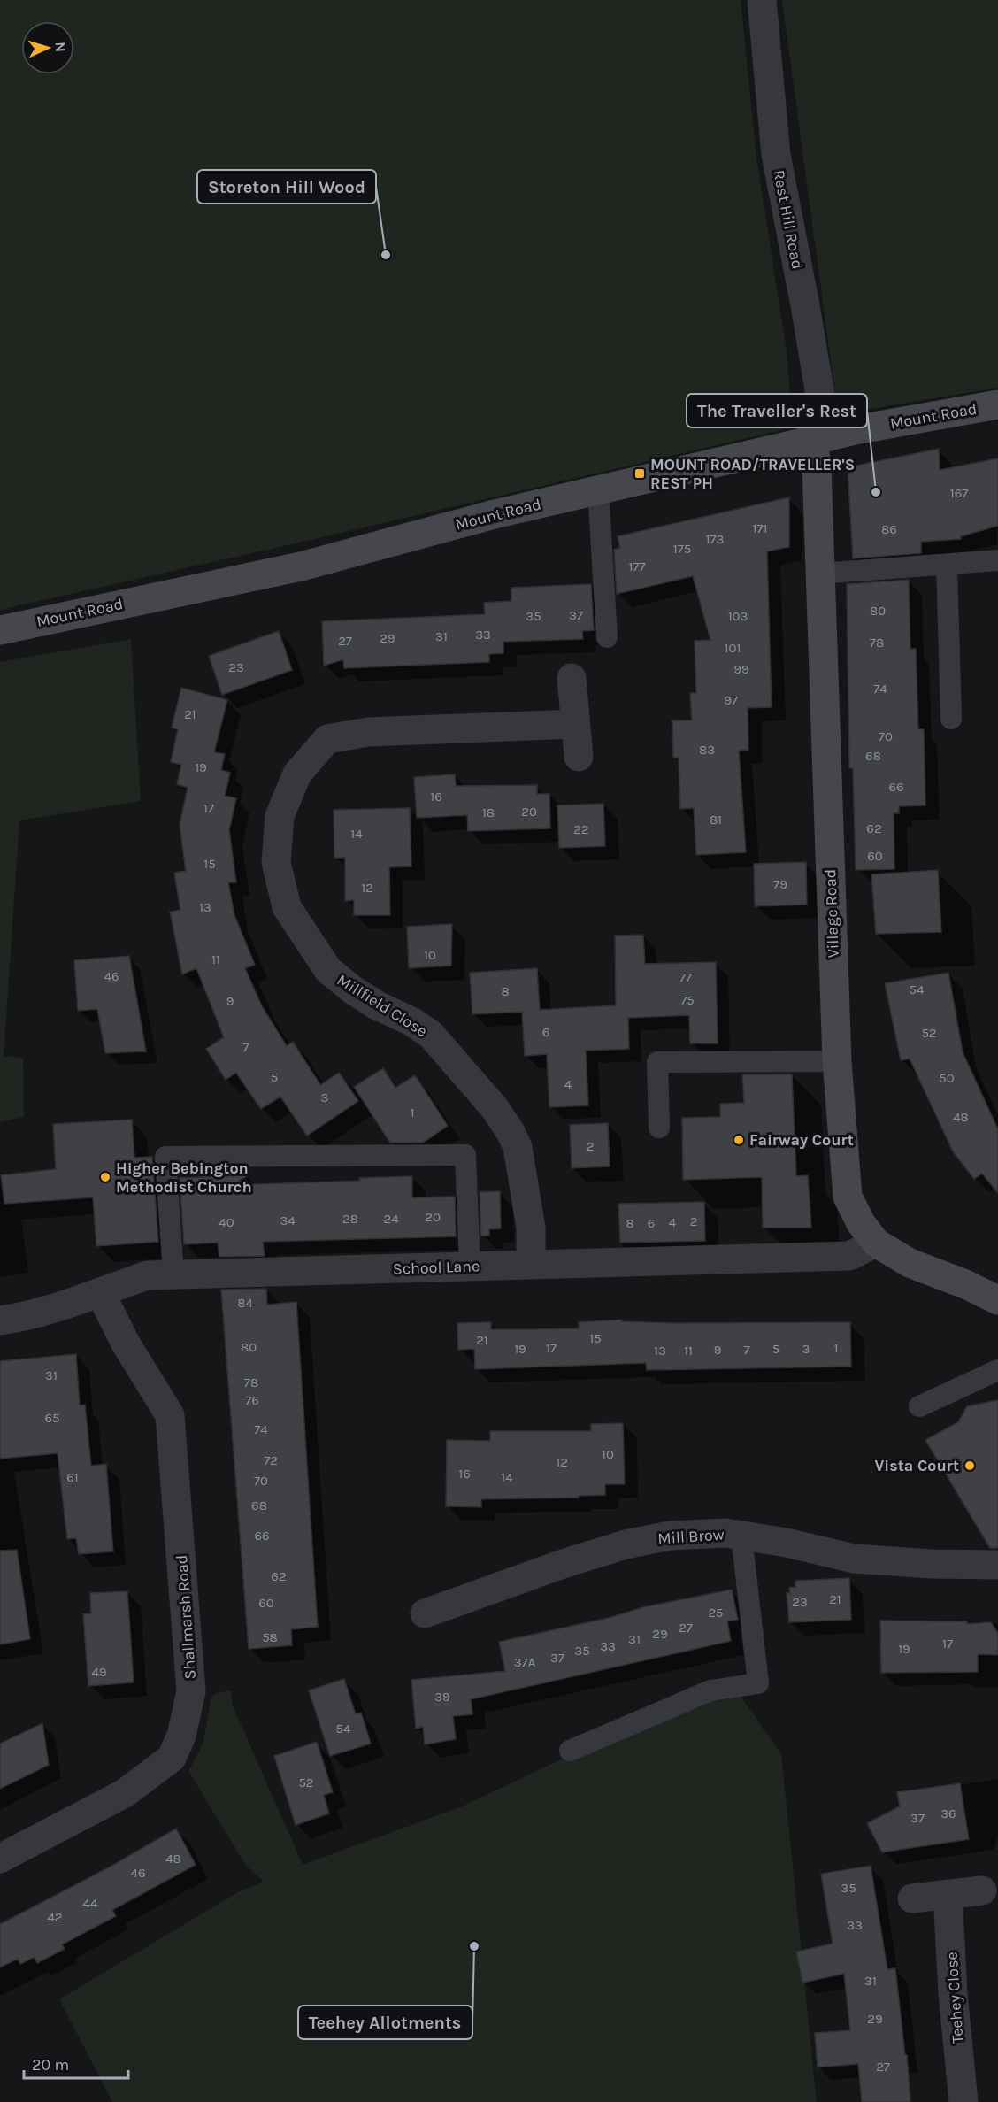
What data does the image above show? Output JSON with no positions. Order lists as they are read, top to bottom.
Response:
{
  "streets": {
    "main road": ["Mount Road", "Village Road"],
    "street": [
      "Rest Hill Road",
      "Millfield Close",
      "School Lane",
      "Mill Brow",
      "Shallmarsh Road",
      "Teehey Close"
    ]
  },
  "crossings": [
    ["Rest Hill Road", "Mount Road"],
    ["Rest Hill Road", "Village Road"],
    ["Mount Road", "Village Road"],
    ["Village Road", "School Lane"],
    ["Millfield Close", "School Lane"],
    ["School Lane", "Shallmarsh Road"]
  ],
  "places": {
    "other": [
      "Storeton Hill Wood",
      "The Traveller's Rest",
      "Fairway Court",
      "Higher Bebington Methodist Church",
      "Vista Court",
      "Teehey Allotments"
    ],
    "transit": ["MOUNT ROAD/TRAVELLER'S REST PH"]
  },
  "house_numbers": [
    "167",
    "171",
    "86",
    "173",
    "175",
    "177",
    "80",
    "37",
    "35",
    "103",
    "33",
    "31",
    "29",
    "27",
    "78",
    "101",
    "23",
    "99",
    "74",
    "97",
    "21",
    "70",
    "83",
    "68",
    "19",
    "66",
    "16",
    "17",
    "20",
    "18",
    "81",
    "62",
    "22",
    "14",
    "60",
    "15",
    "79",
    "12",
    "13",
    "10",
    "11",
    "46",
    "77",
    "54",
    "8",
    "75",
    "9",
    "6",
    "52",
    "7",
    "5",
    "50",
    "4",
    "3",
    "1",
    "48",
    "2",
    "20",
    "28",
    "24",
    "34",
    "2",
    "40",
    "4",
    "8",
    "6",
    "84",
    "15",
    "21",
    "80",
    "17",
    "1",
    "19",
    "5",
    "3",
    "9",
    "7",
    "13",
    "11",
    "31",
    "78",
    "76",
    "65",
    "74",
    "10",
    "72",
    "12",
    "16",
    "61",
    "14",
    "70",
    "68",
    "66",
    "62",
    "21",
    "23",
    "60",
    "25",
    "27",
    "29",
    "58",
    "31",
    "17",
    "33",
    "19",
    "35",
    "37",
    "37A",
    "49",
    "39",
    "54",
    "52",
    "36",
    "37",
    "48",
    "46",
    "35",
    "44",
    "42",
    "33",
    "31",
    "29",
    "27"
  ],
  "scale_bar": "20 m",
  "north": "right"
}
